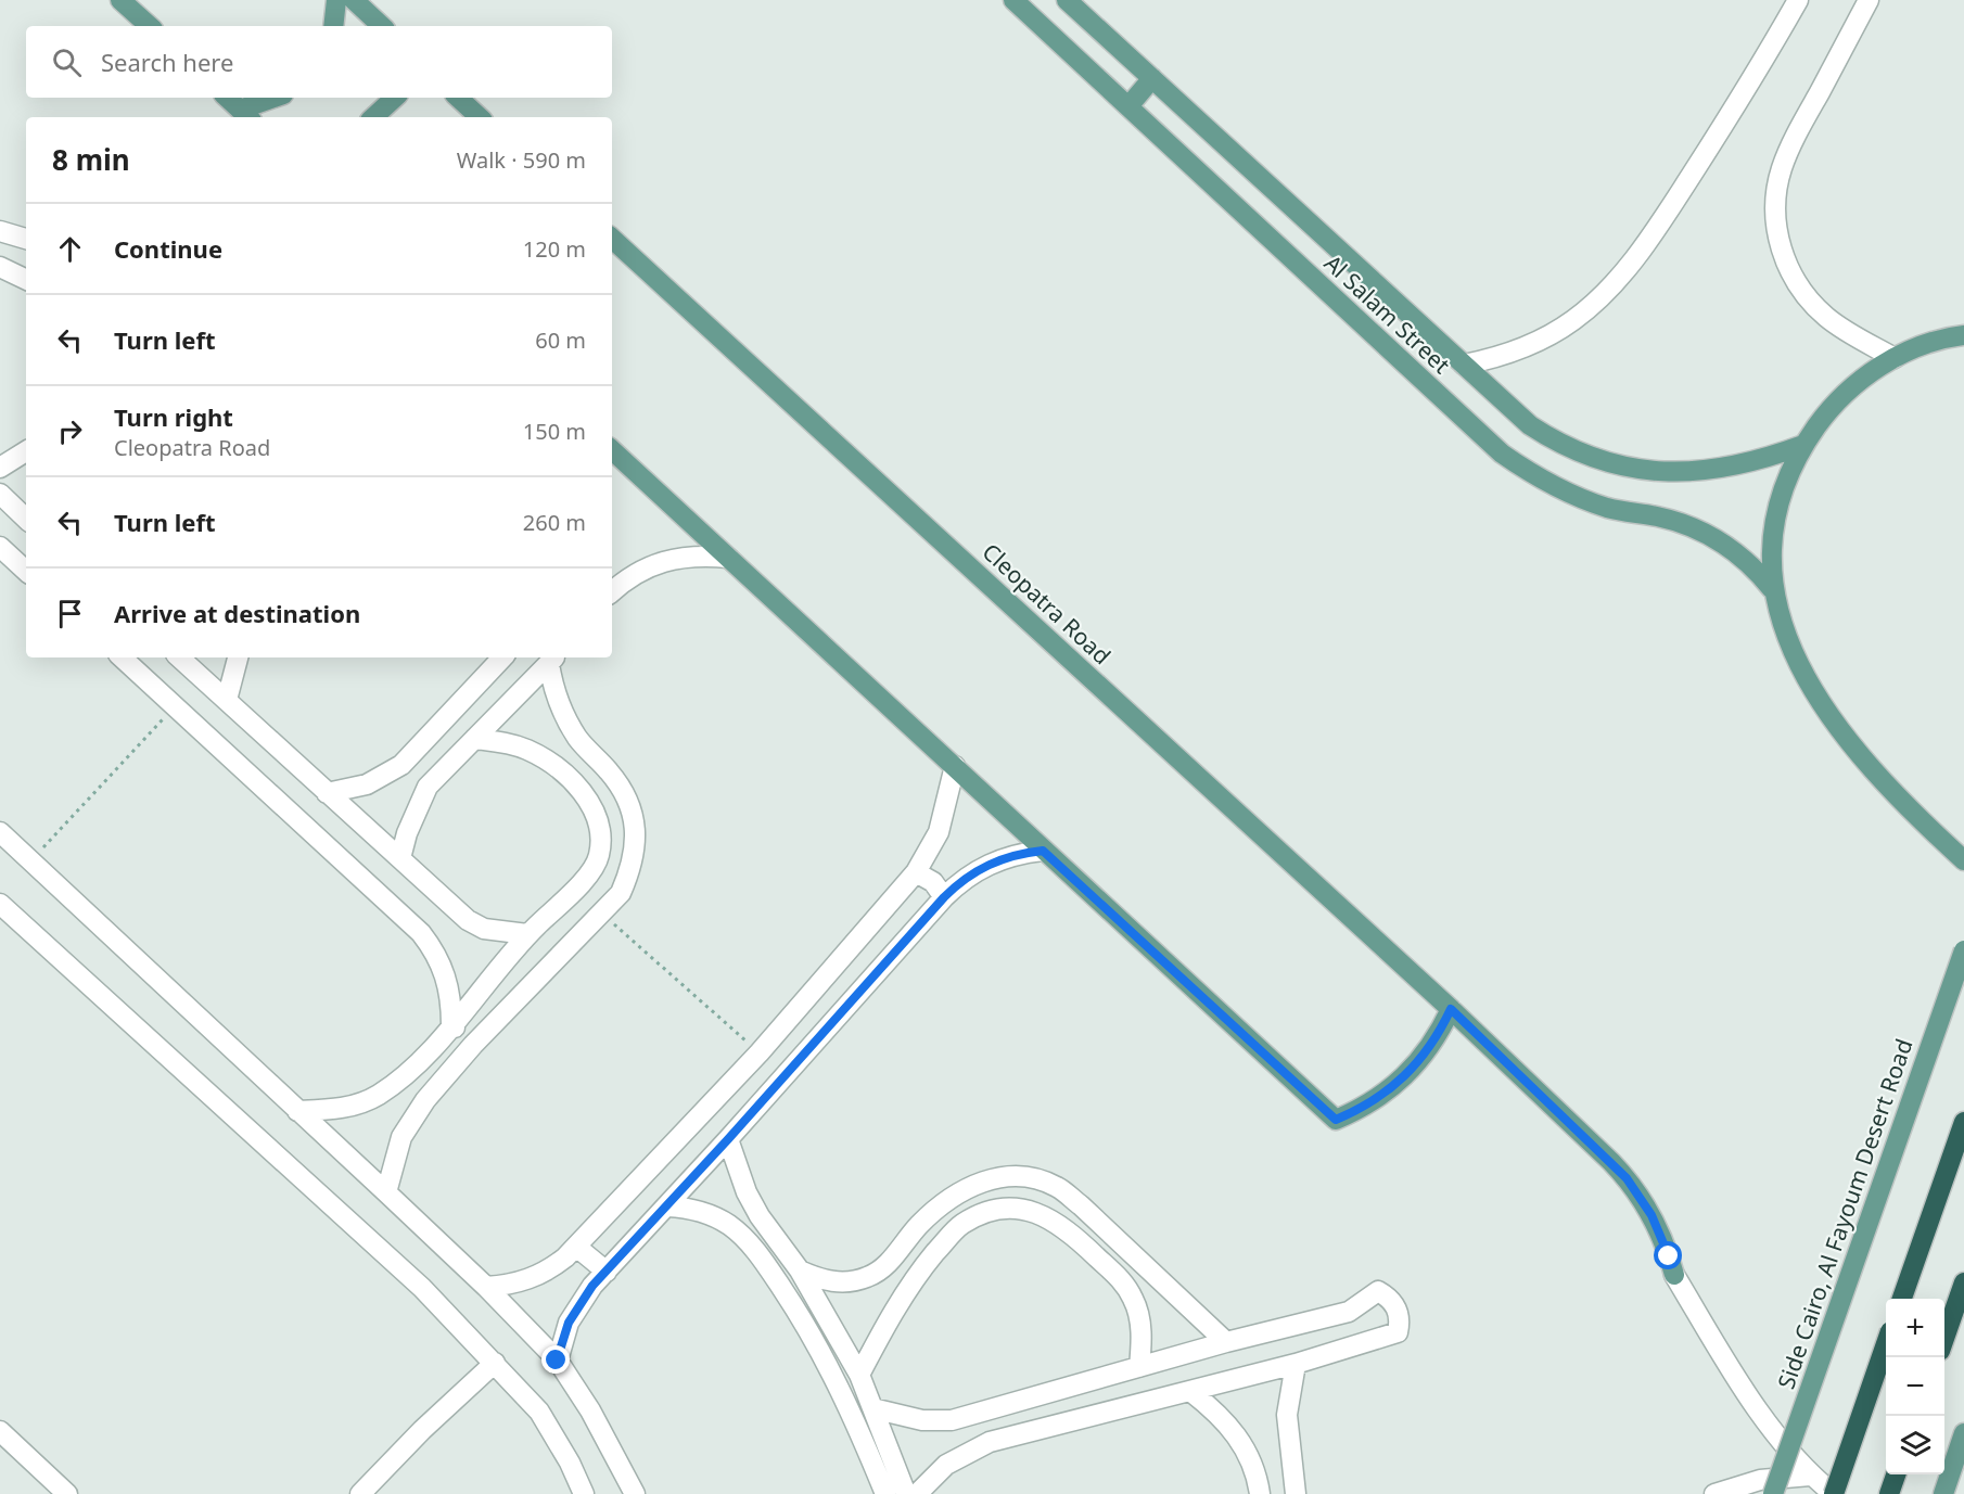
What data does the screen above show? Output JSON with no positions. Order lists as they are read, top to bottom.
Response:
{
  "streets": {
    "main road": ["Al Salam Street", "Cleopatra Road", "Side Cairo, Al Fayoum Desert Road"]
  },
  "page": {
    "search": "Search here",
    "heading": ["8 min", "Walk · 590 m"],
    "list": [
      ["Continue", "120 m"],
      ["Turn left", "60 m"],
      ["Turn right", "Cleopatra Road", "150 m"],
      ["Turn left", "260 m"],
      "Arrive at destination"
    ],
    "map_buttons": ["+", "−"]
  }
}
